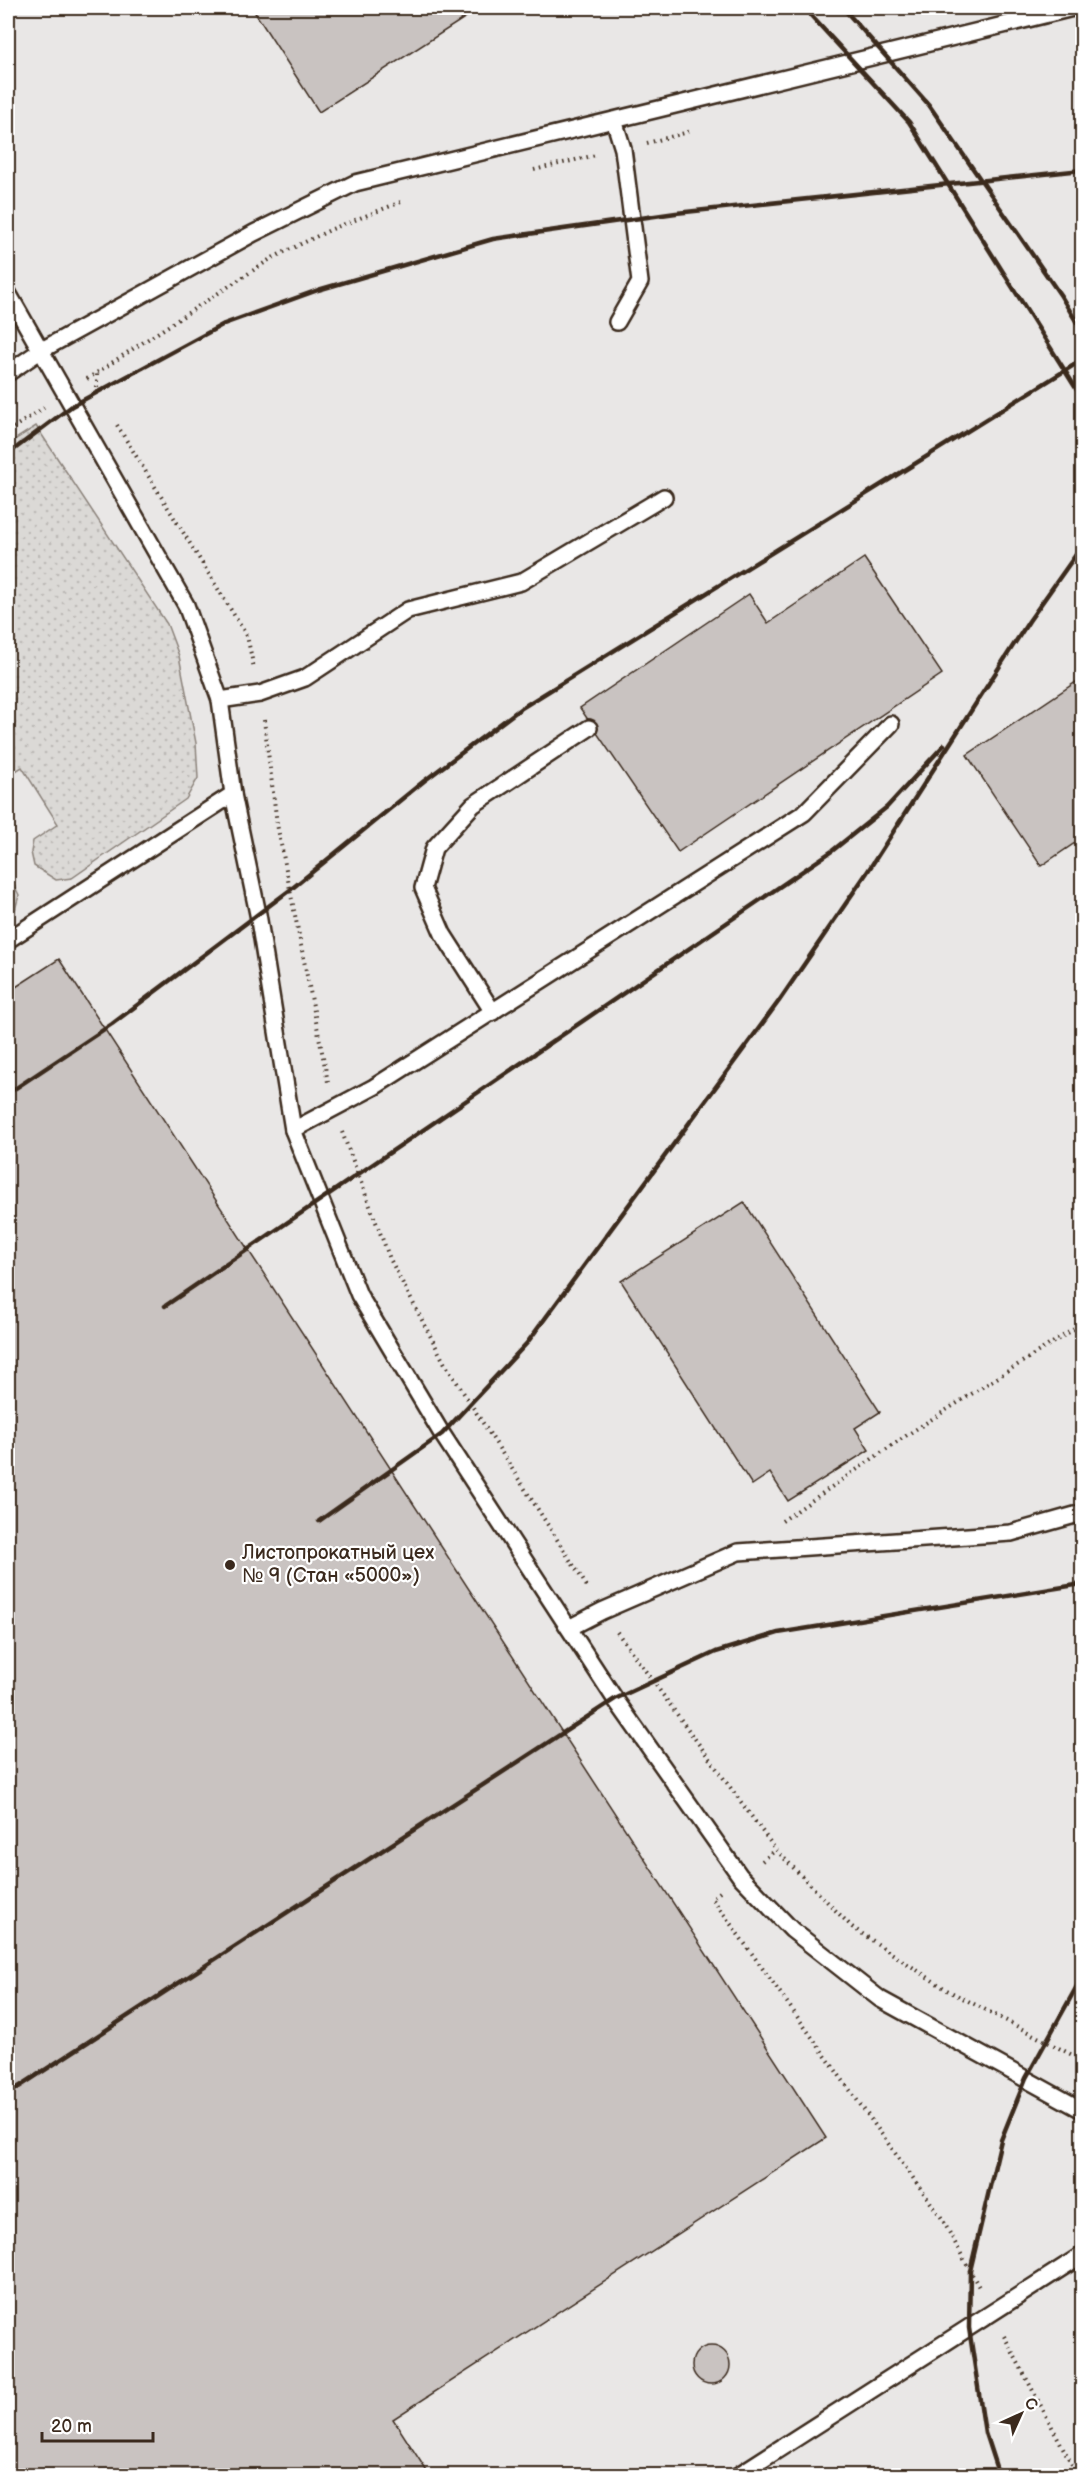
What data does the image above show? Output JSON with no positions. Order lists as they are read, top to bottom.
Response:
{
  "places": ["Листопрокатный цех № 9 (Стан «5000»)"],
  "scale_bar": "20 m",
  "north": "top right"
}
